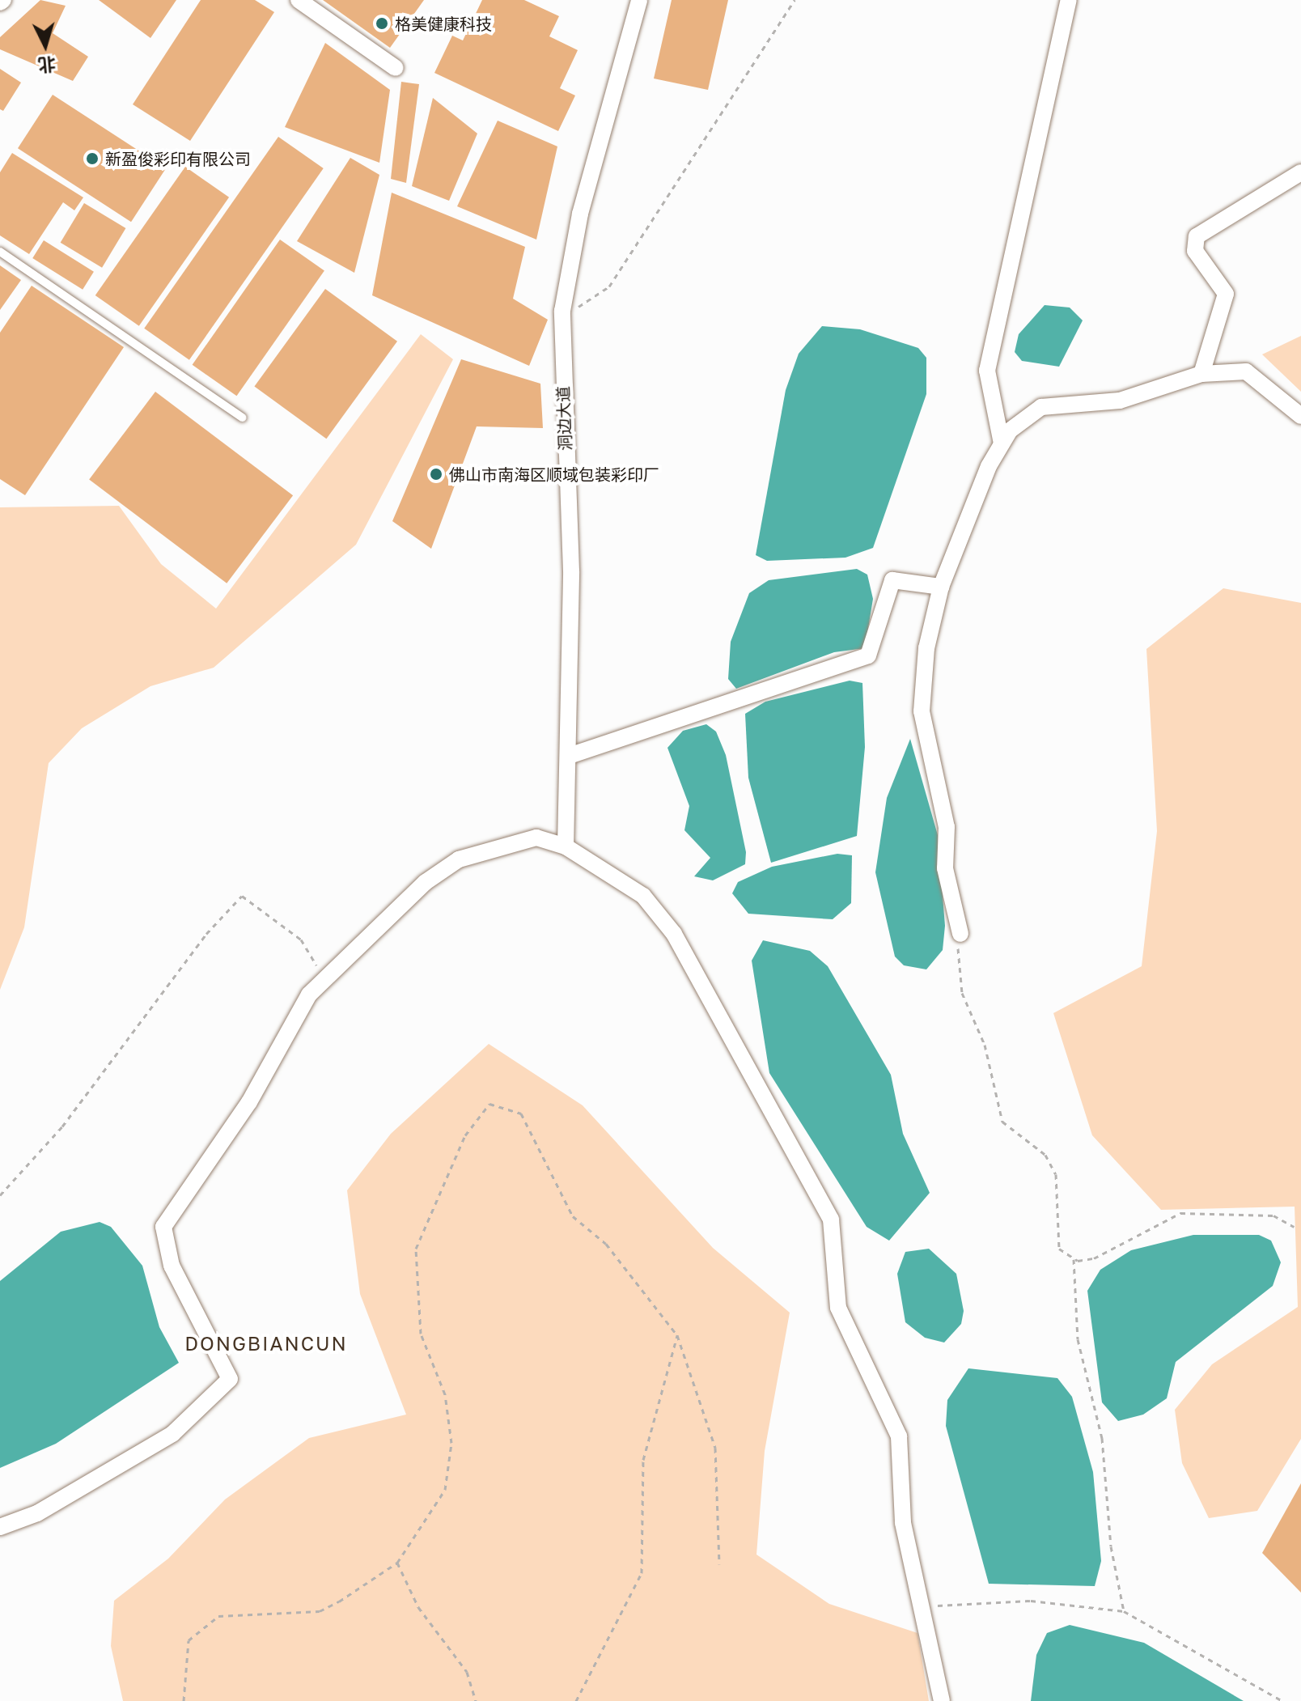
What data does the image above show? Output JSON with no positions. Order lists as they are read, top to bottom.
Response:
{
  "streets": {
    "street": ["洞边大道"]
  },
  "districts": ["DONGBIANCUN"],
  "places": ["格美健康科技", "新盈俊彩印有限公司", "佛山市南海区顺域包装彩印厂"],
  "north": "bottom"
}
